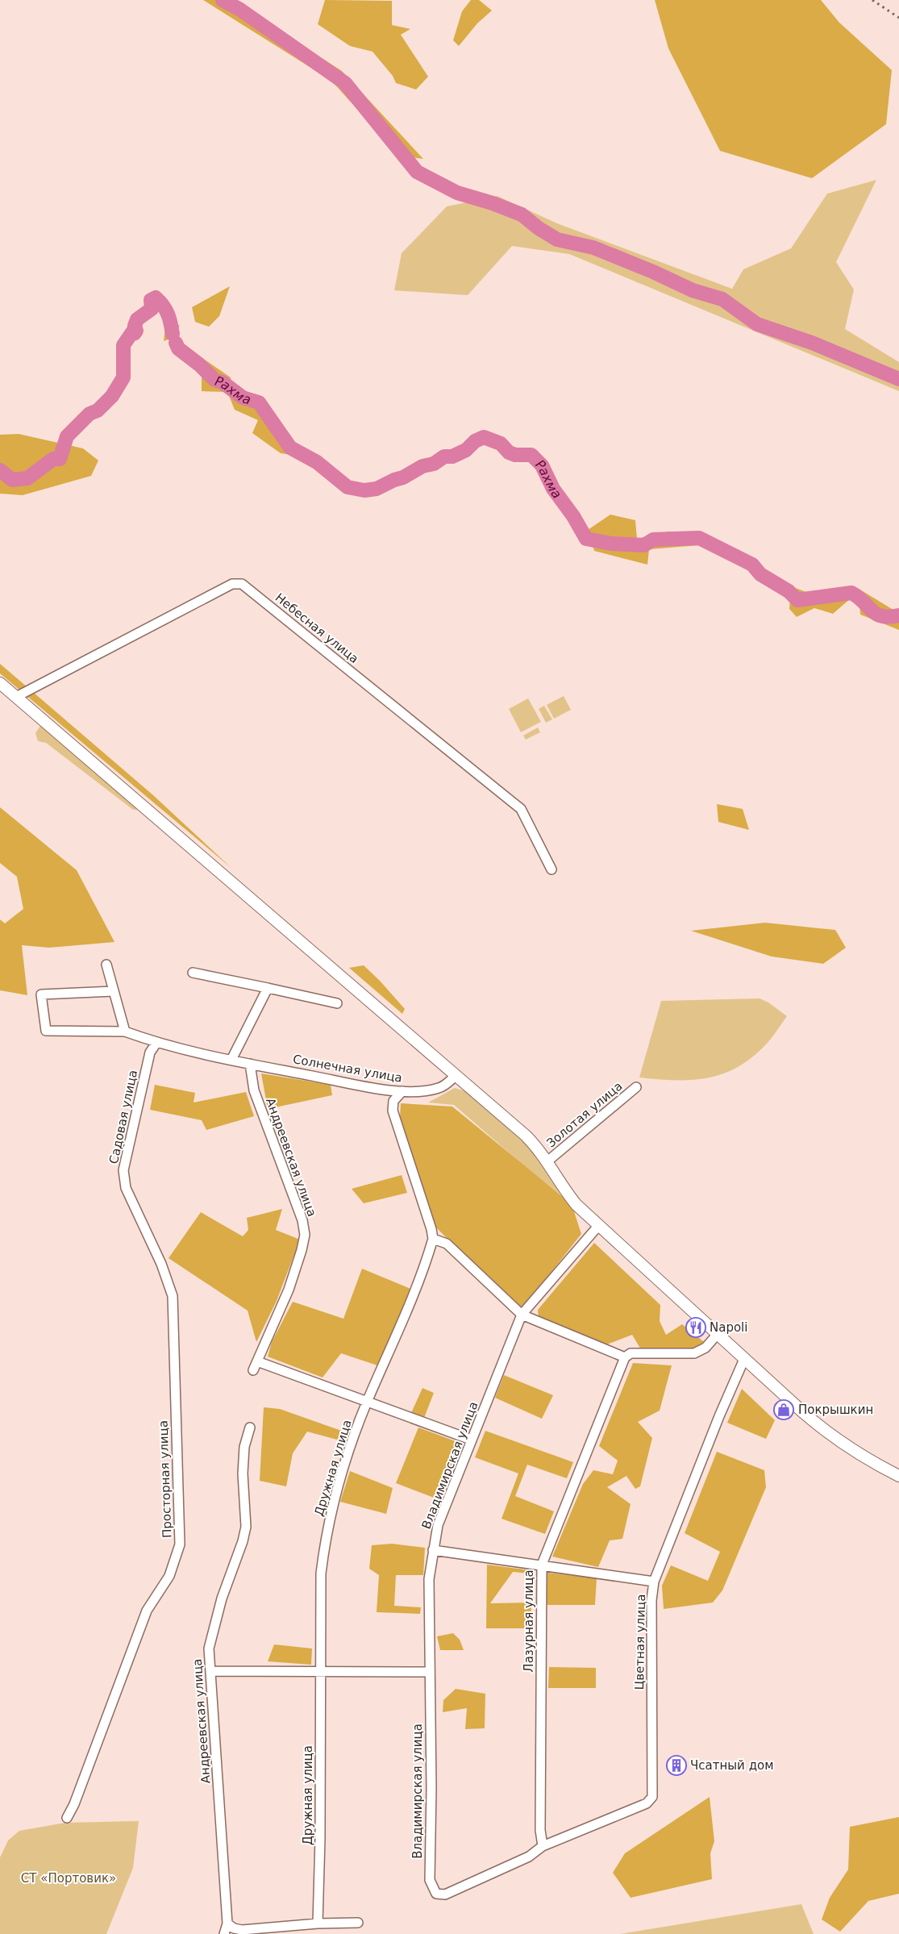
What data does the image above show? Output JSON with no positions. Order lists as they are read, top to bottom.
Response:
{
  "streets": {
    "street": [
      "Небесная улица",
      "Солнечная улица",
      "Золотая улица",
      "Садовая улица",
      "Андреевская улица",
      "Владимирская улица",
      "Дружная улица",
      "Просторная улица",
      "Лазурная улица",
      "Цветная улица"
    ]
  },
  "crossings": [
    ["Солнечная улица", "Садовая улица"],
    ["Солнечная улица", "Андреевская улица"],
    ["Садовая улица", "Просторная улица"],
    ["Владимирская улица", "Лазурная улица"],
    ["Владимирская улица", "Цветная улица"],
    ["Лазурная улица", "Цветная улица"]
  ],
  "water": ["Рахма"],
  "parks": ["СТ «Портовик»"],
  "places": {
    "restaurant": ["Napoli"],
    "shop": ["Покрышкин"],
    "building": ["Чсатный дом"]
  }
}
